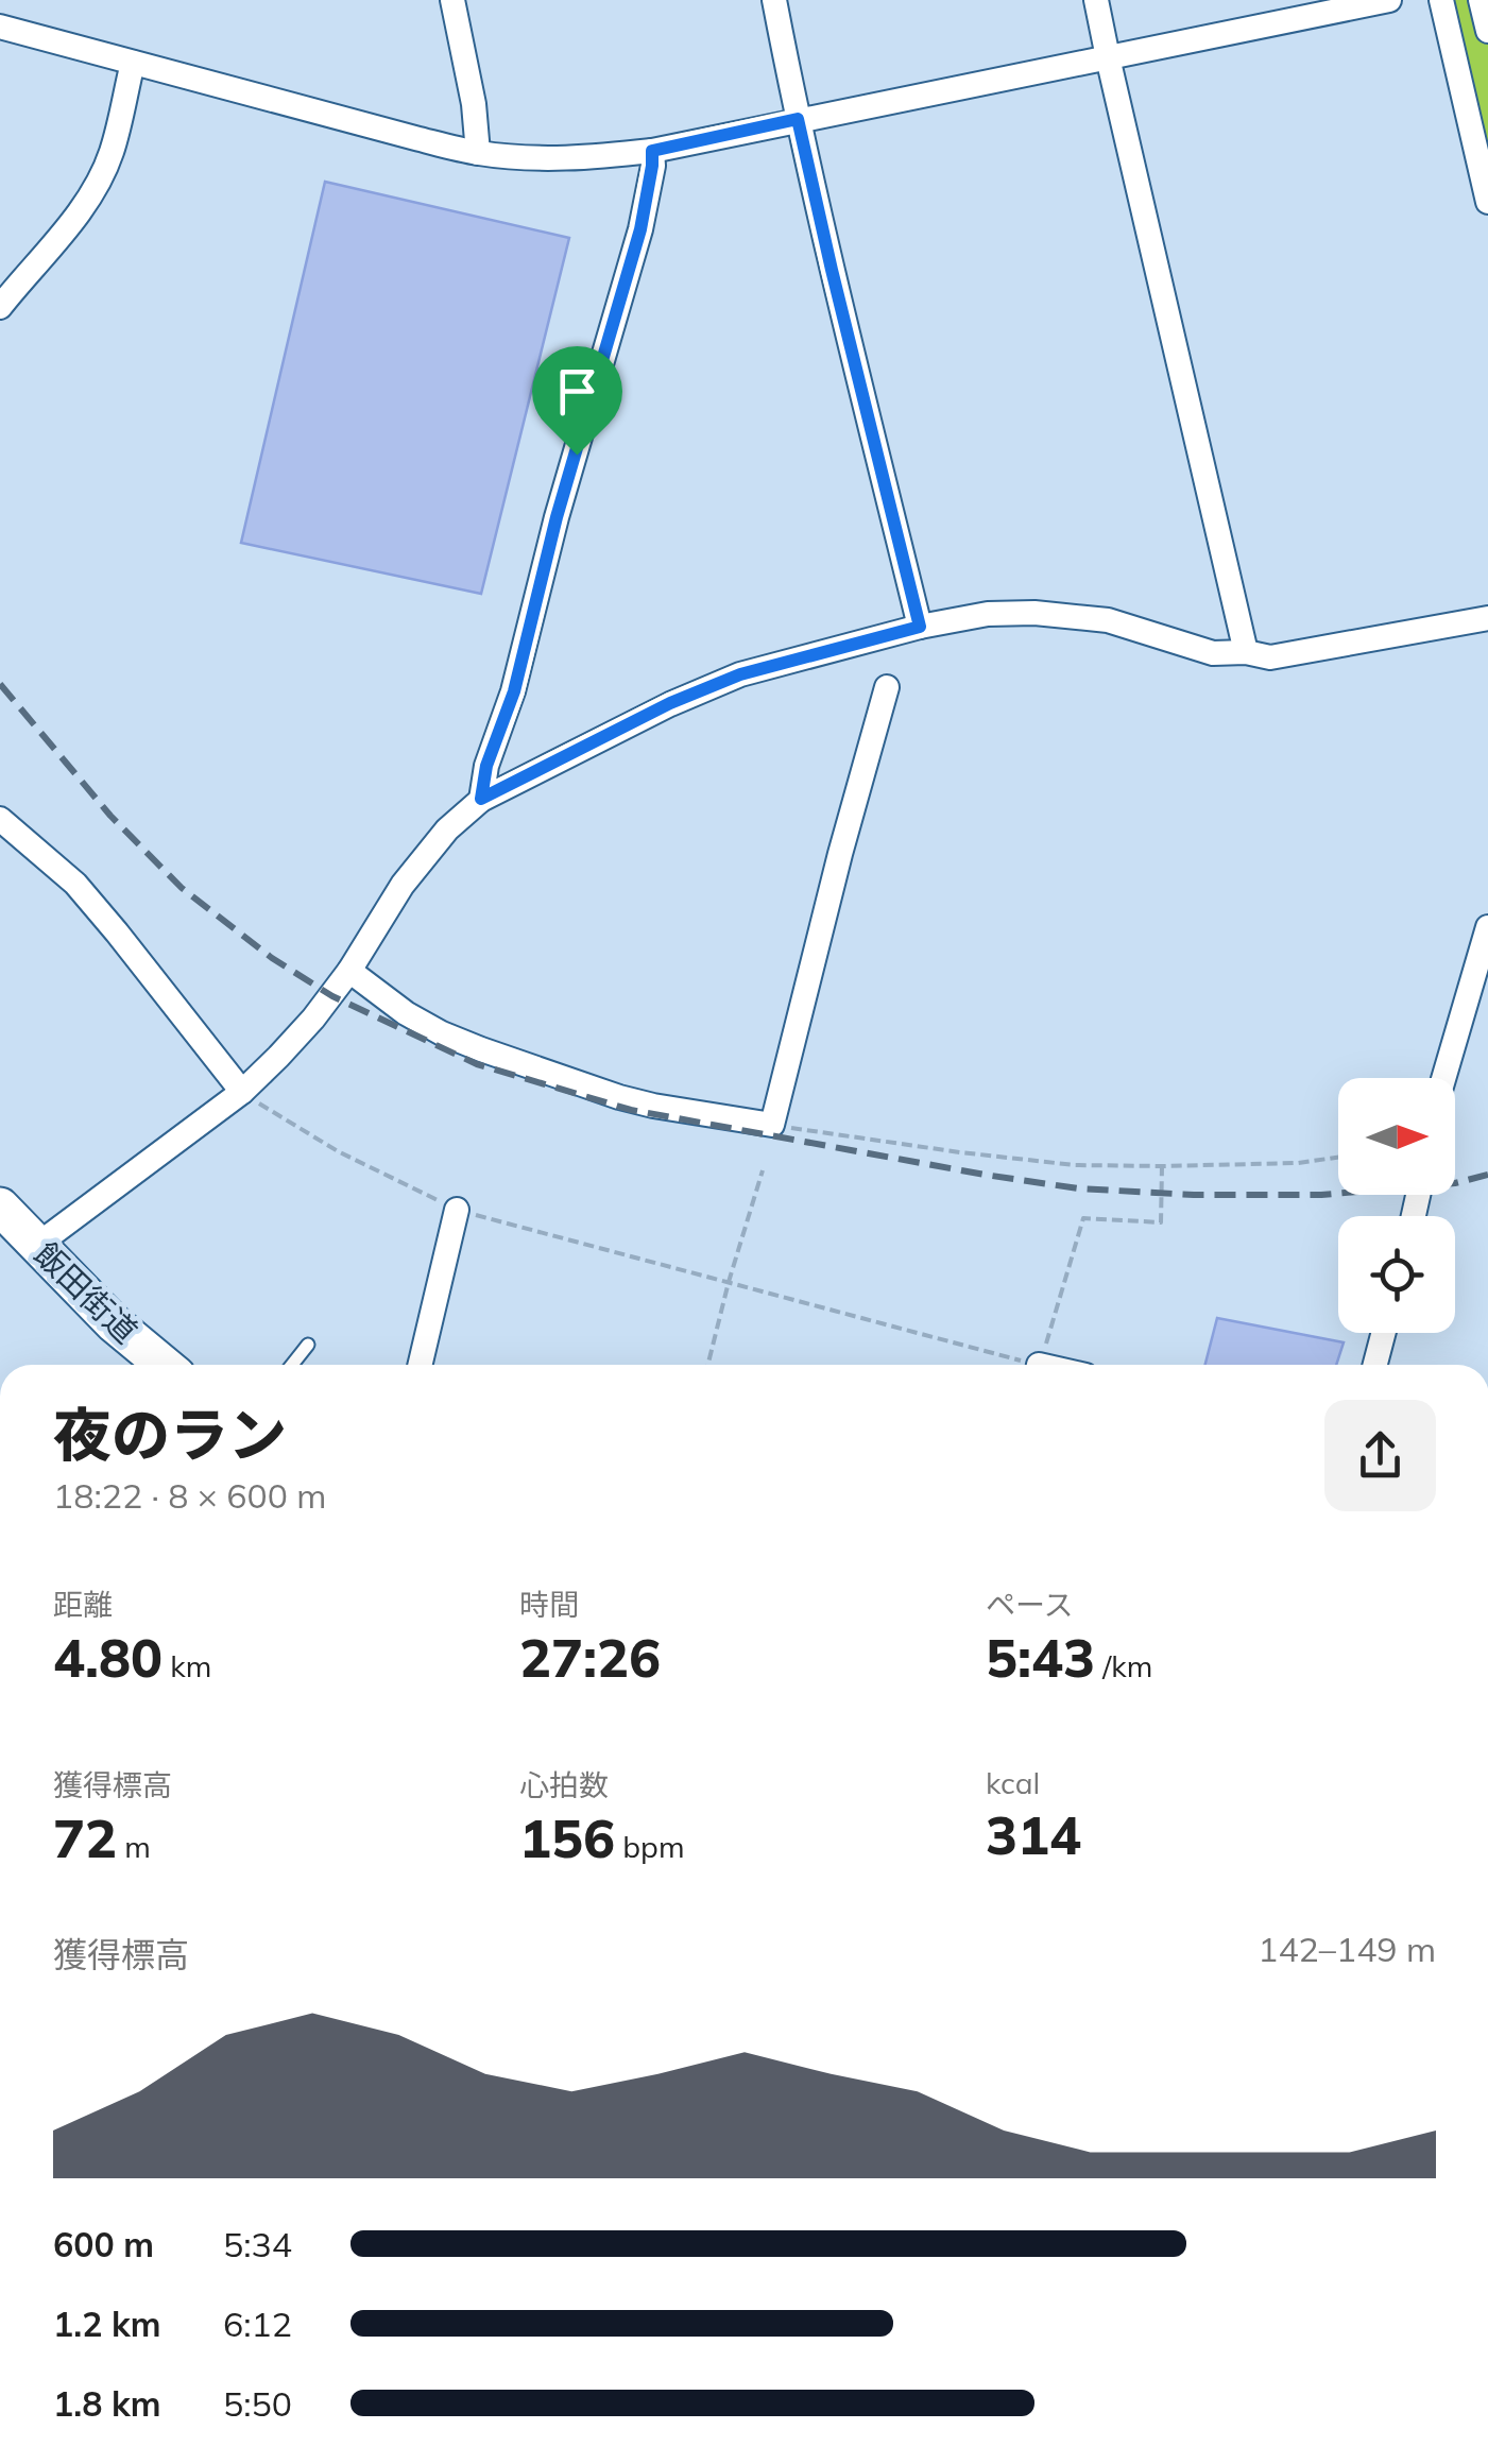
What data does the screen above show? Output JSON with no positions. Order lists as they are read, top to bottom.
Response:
{
  "streets": {
    "highway": ["飯田街道"]
  },
  "north": "right",
  "page": {
    "heading": ["夜のラン", "18:22 · 8 × 600 m"],
    "stats": [
      ["距離", "4.80 km"],
      ["時間", "27:26"],
      ["ペース", "5:43 /km"],
      ["獲得標高", "72 m"],
      ["心拍数", "156 bpm"],
      ["kcal", "314"]
    ],
    "chart": ["獲得標高", "142–149 m"],
    "list": [
      {
        "name": "600 m",
        "note": "5:34"
      },
      {
        "name": "1.2 km",
        "note": "6:12"
      },
      {
        "name": "1.8 km",
        "note": "5:50"
      }
    ]
  }
}
